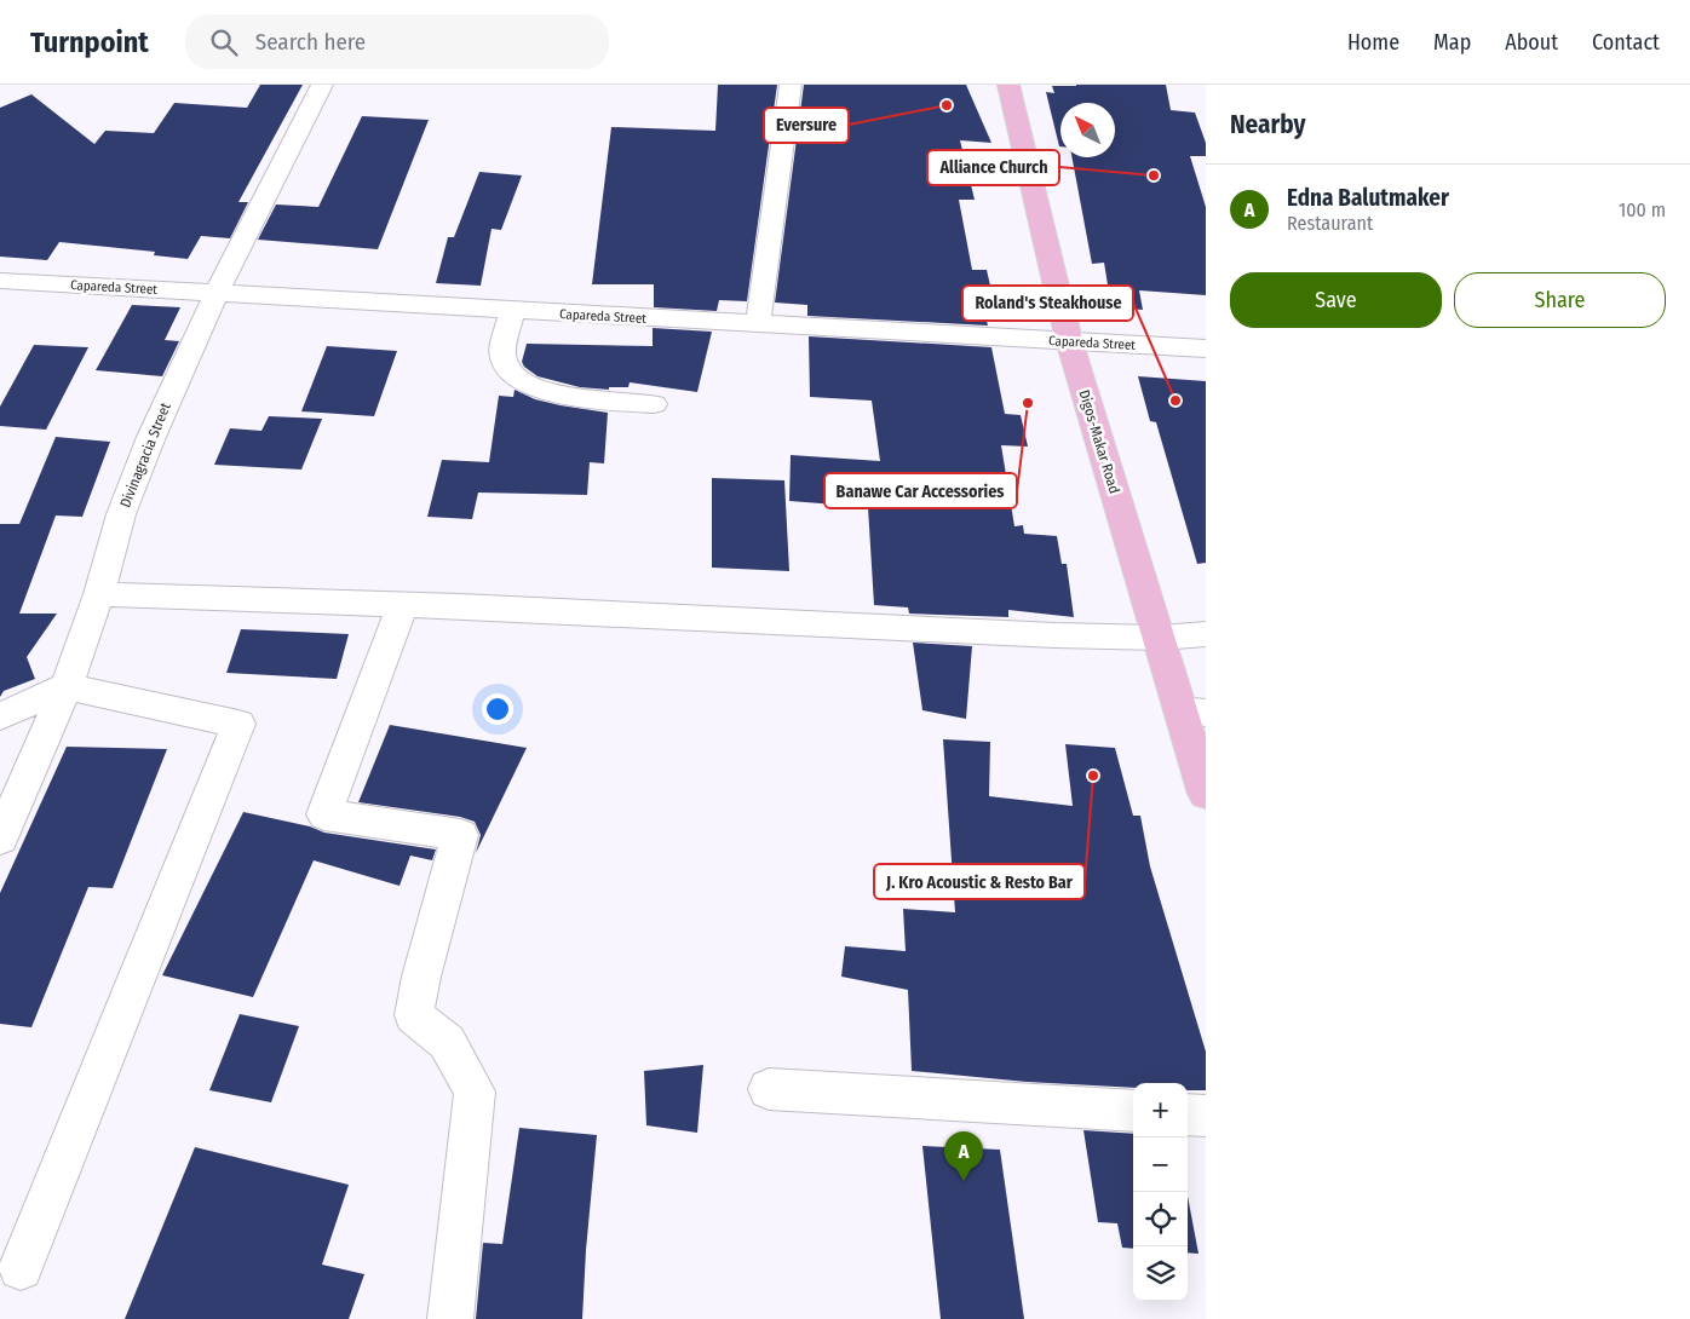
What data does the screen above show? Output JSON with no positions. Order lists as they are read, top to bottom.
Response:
{
  "streets": {
    "main road": ["Digos-Makar Road"],
    "street": ["Capareda Street", "Divinagracia Street"]
  },
  "crossings": [
    ["Capareda Street", "Digos-Makar Road"],
    ["Capareda Street", "Divinagracia Street"]
  ],
  "places": [
    "Eversure",
    "Alliance Church",
    "Roland's Steakhouse",
    "Banawe Car Accessories",
    "J. Kro Acoustic & Resto Bar"
  ],
  "north": "top left",
  "page": {
    "header": "Turnpoint",
    "search": "Search here",
    "nav": [
      "Home",
      "Map",
      "About",
      "Contact"
    ],
    "heading": "Nearby",
    "list": [
      {
        "mark": "A",
        "name": "Edna Balutmaker",
        "note": "Restaurant",
        "value": "100 m"
      }
    ],
    "buttons": ["Save", "Share"],
    "map_buttons": ["+", "−"],
    "pins": "A"
  }
}
